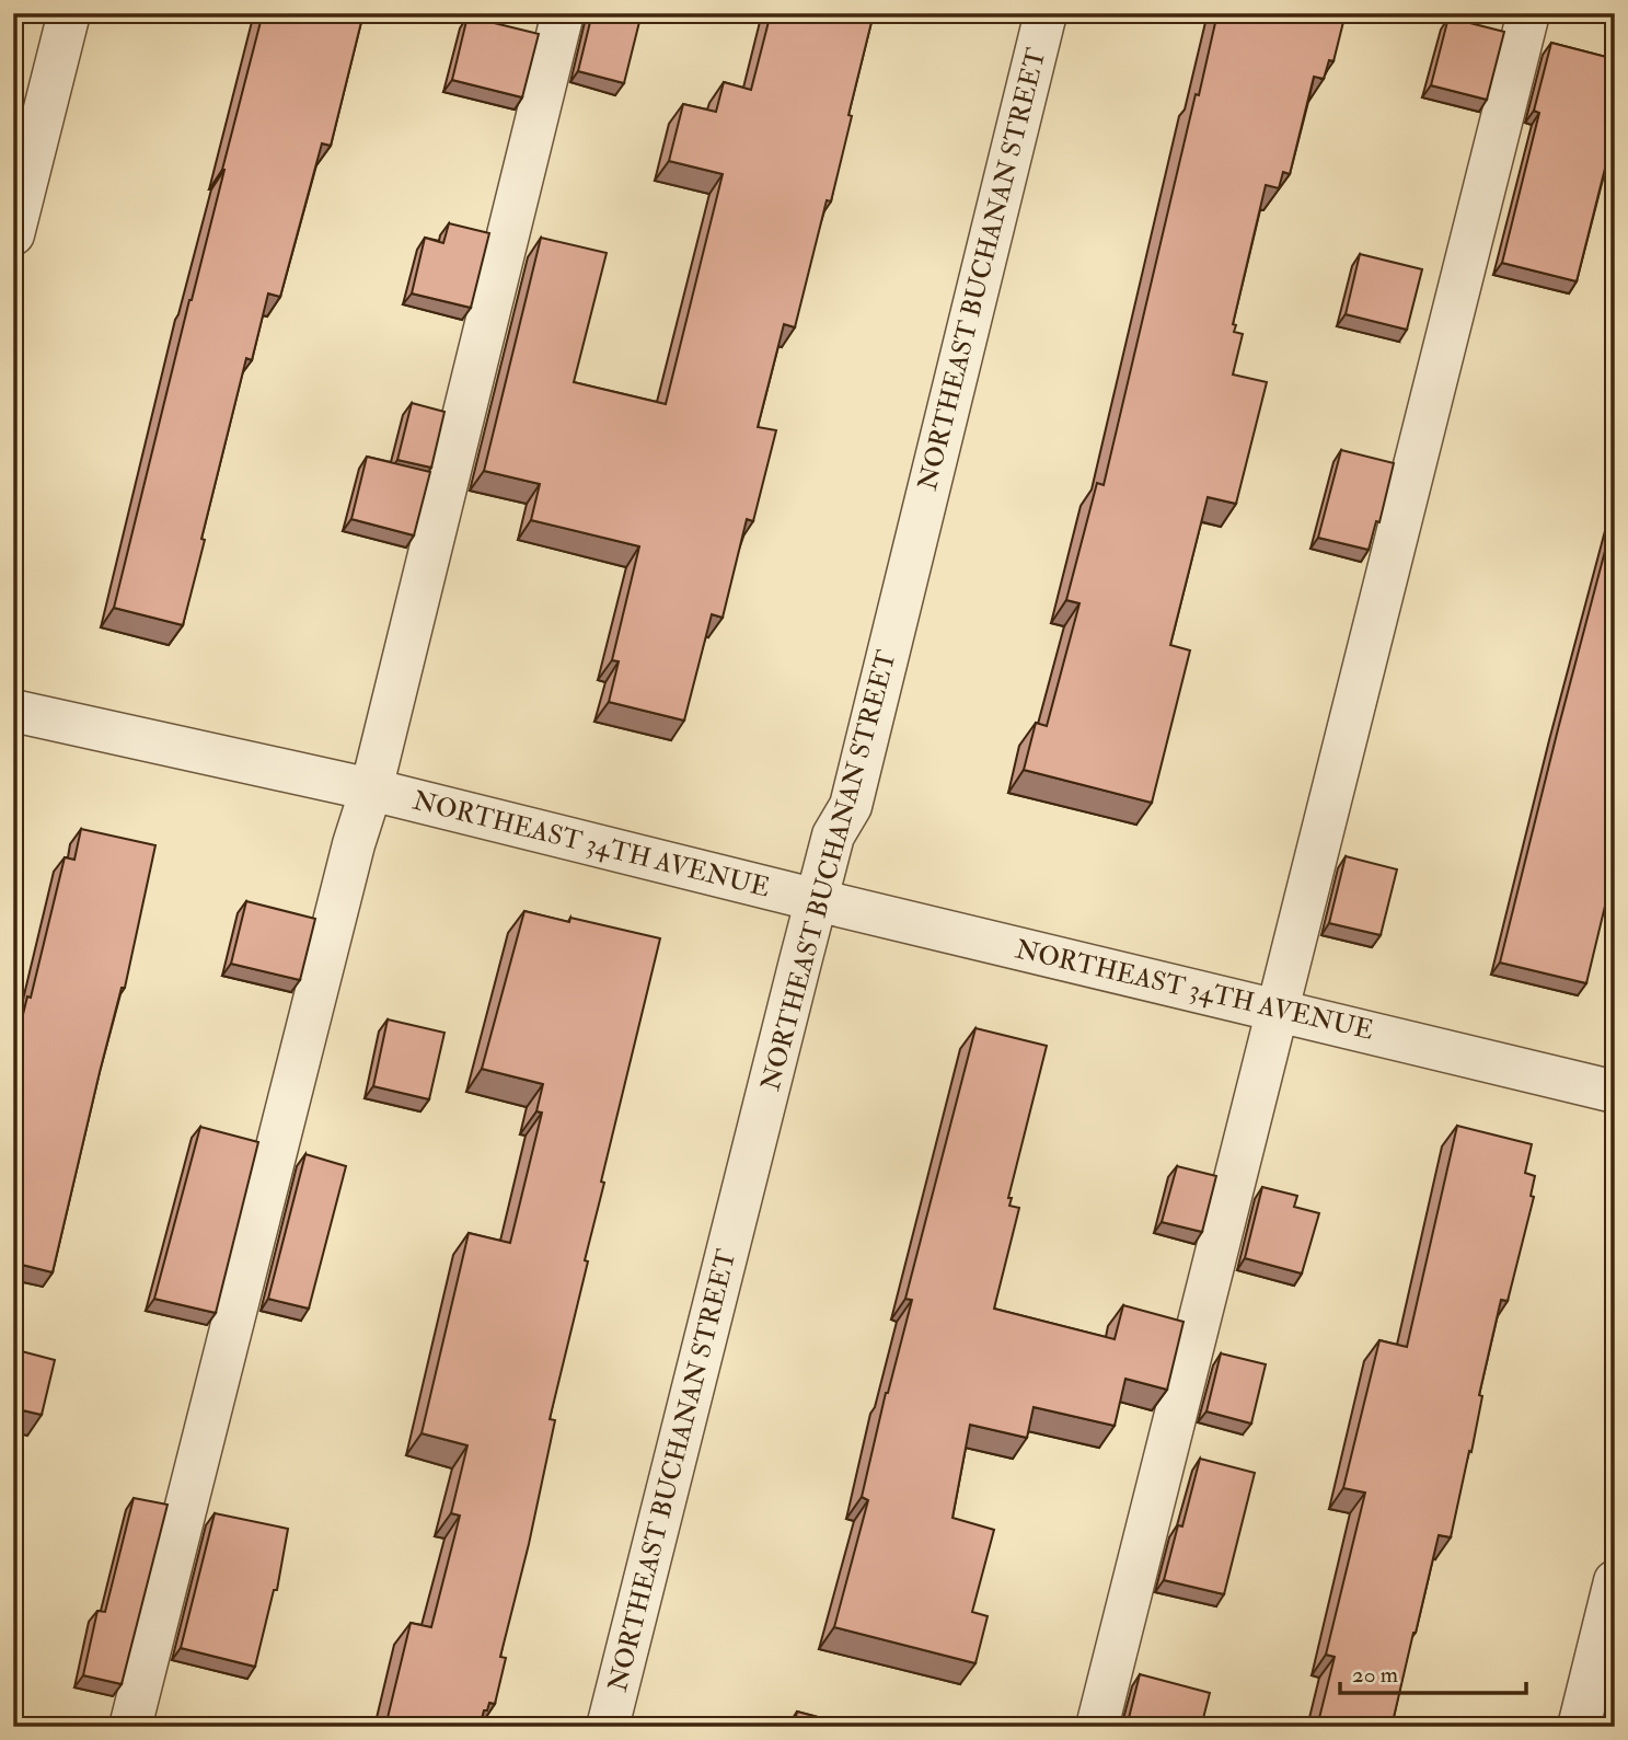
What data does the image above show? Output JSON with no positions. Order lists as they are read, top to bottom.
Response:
{
  "streets": {
    "street": ["NORTHEAST BUCHANAN STREET", "NORTHEAST 34TH AVENUE"]
  },
  "crossings": [
    ["NORTHEAST BUCHANAN STREET", "NORTHEAST 34TH AVENUE"]
  ],
  "scale_bar": "20 m"
}
